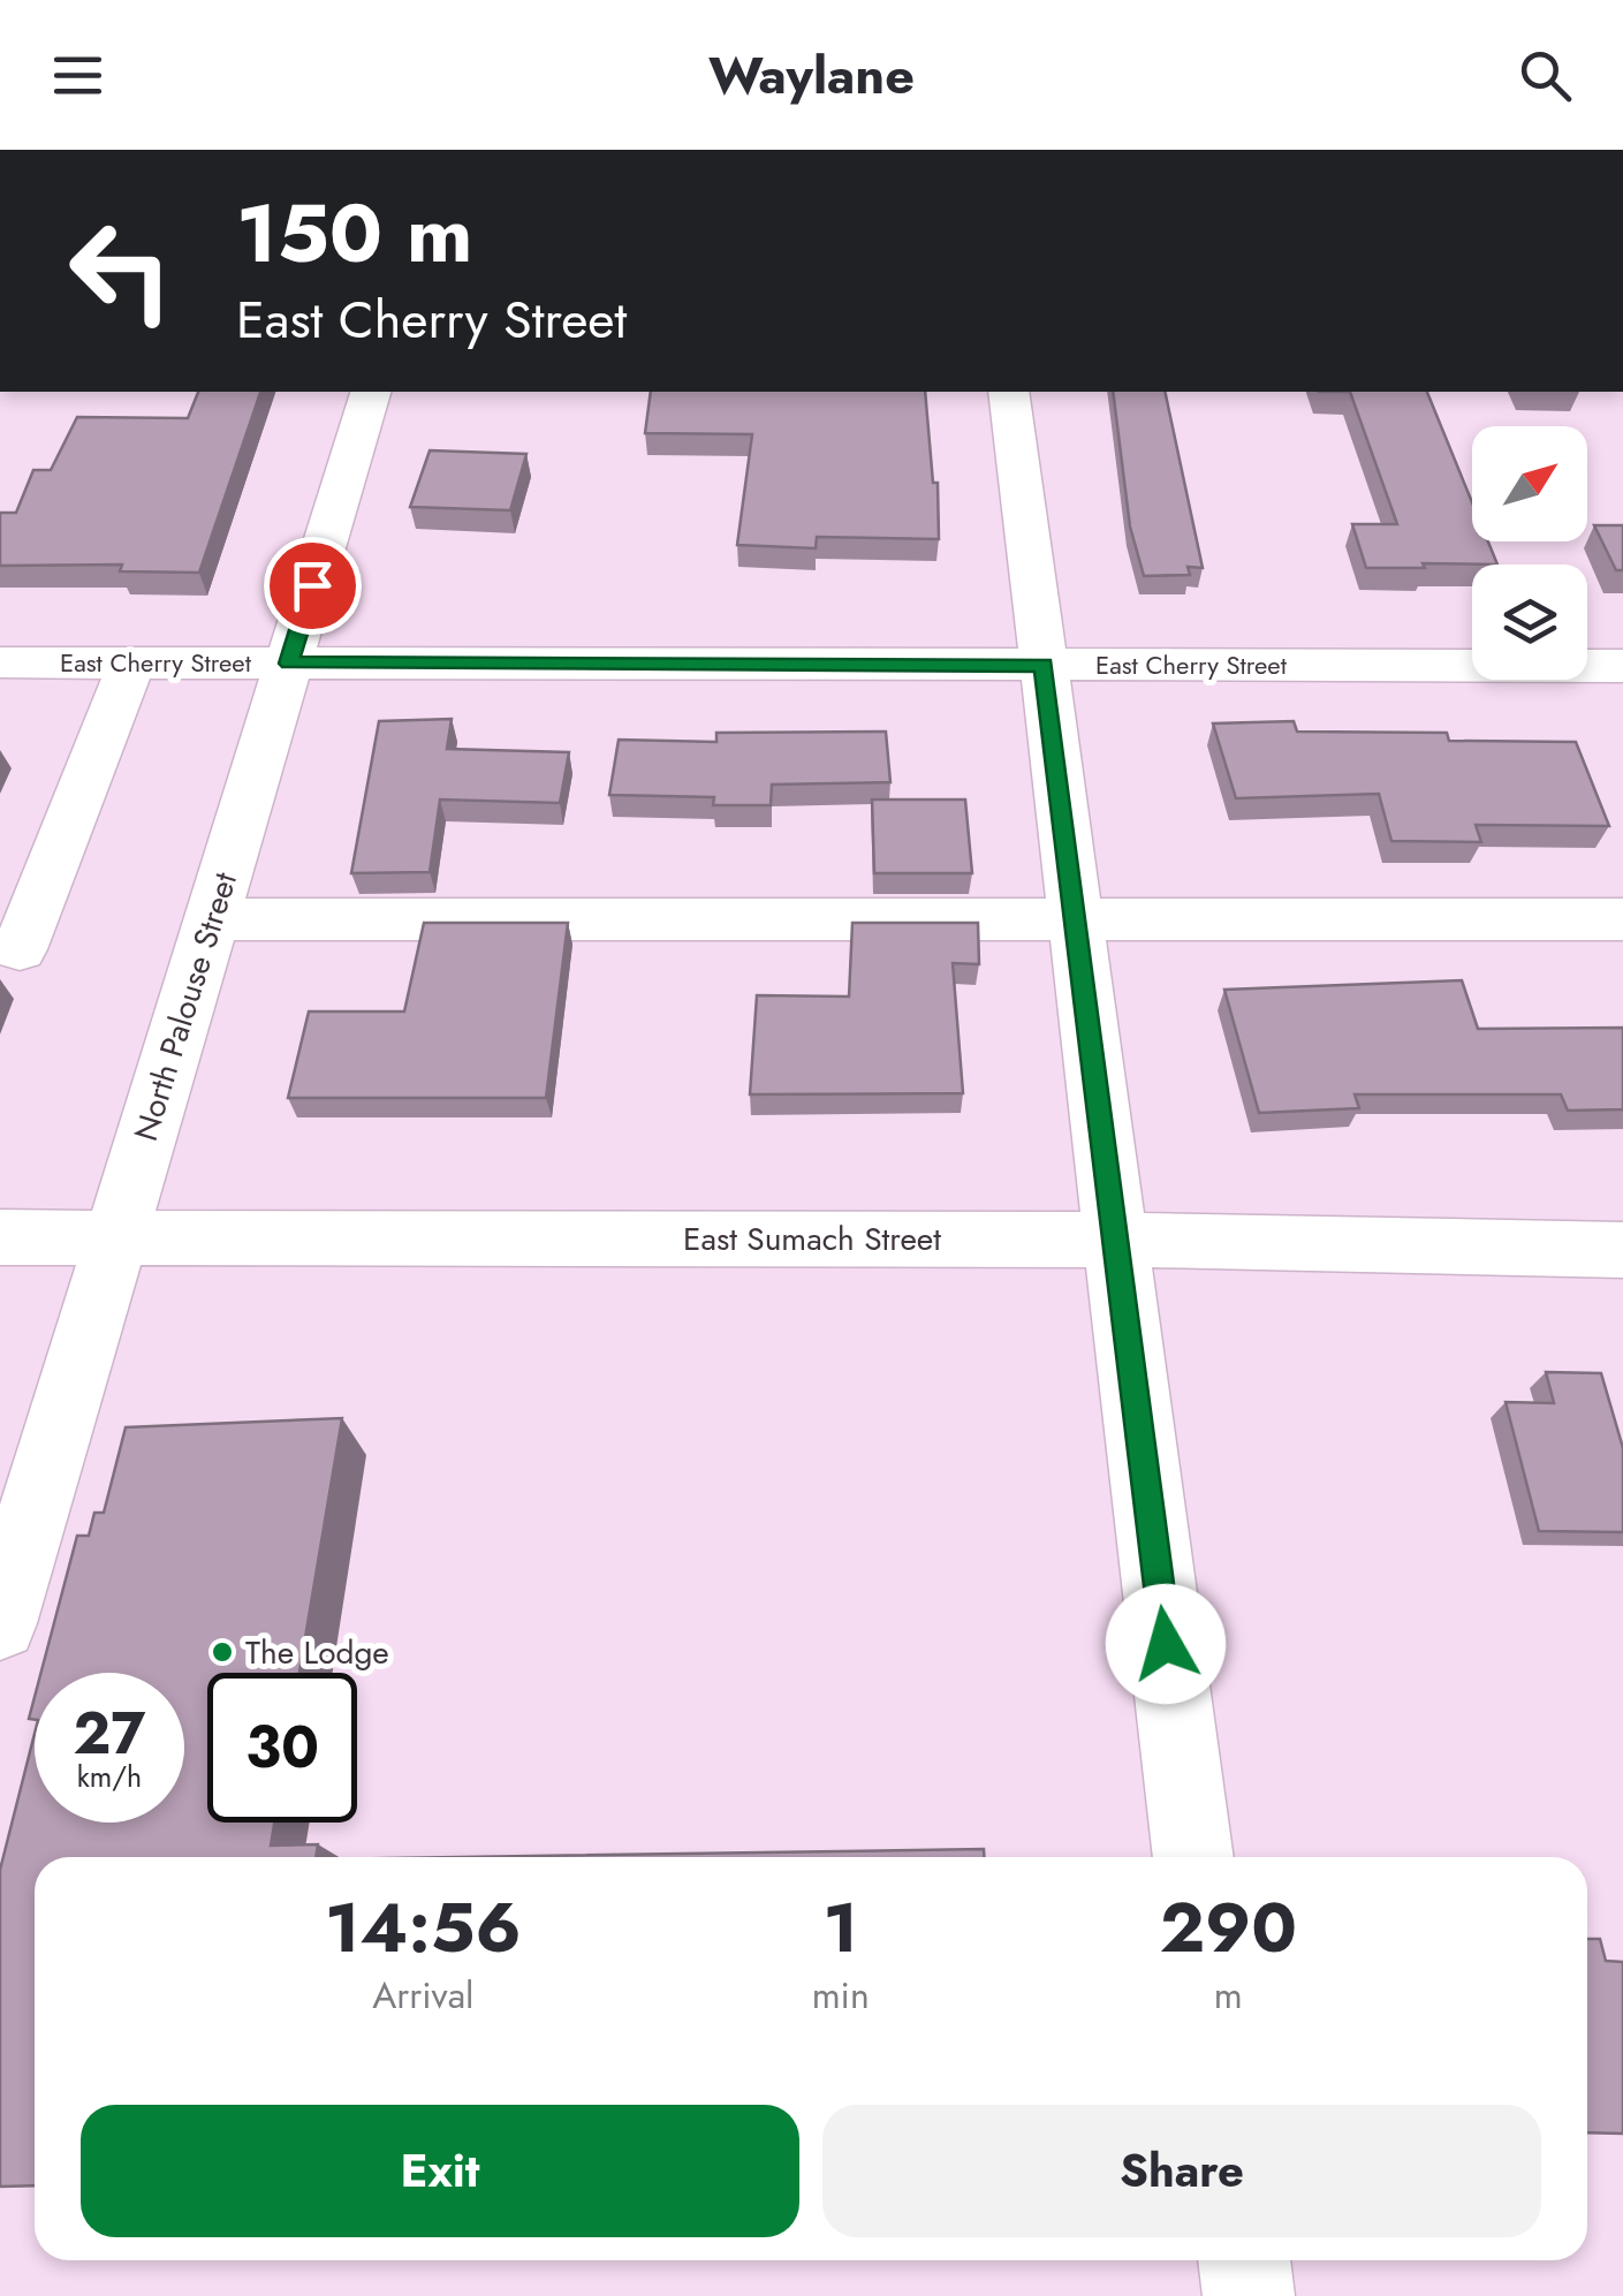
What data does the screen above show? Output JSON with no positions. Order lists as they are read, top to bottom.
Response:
{
  "streets": {
    "street": ["East Cherry Street", "North Palouse Street", "East Sumach Street"]
  },
  "crossings": [
    ["East Cherry Street", "North Palouse Street"],
    ["North Palouse Street", "East Sumach Street"]
  ],
  "places": ["The Lodge"],
  "north": "top right",
  "page": {
    "header": "Waylane",
    "turn": ["150 m", "East Cherry Street"],
    "speed": "27 km/h",
    "limit": "30",
    "eta": [
      "14:56",
      "Arrival",
      "1",
      "min",
      "290",
      "m"
    ],
    "buttons": ["Exit", "Share"]
  }
}
